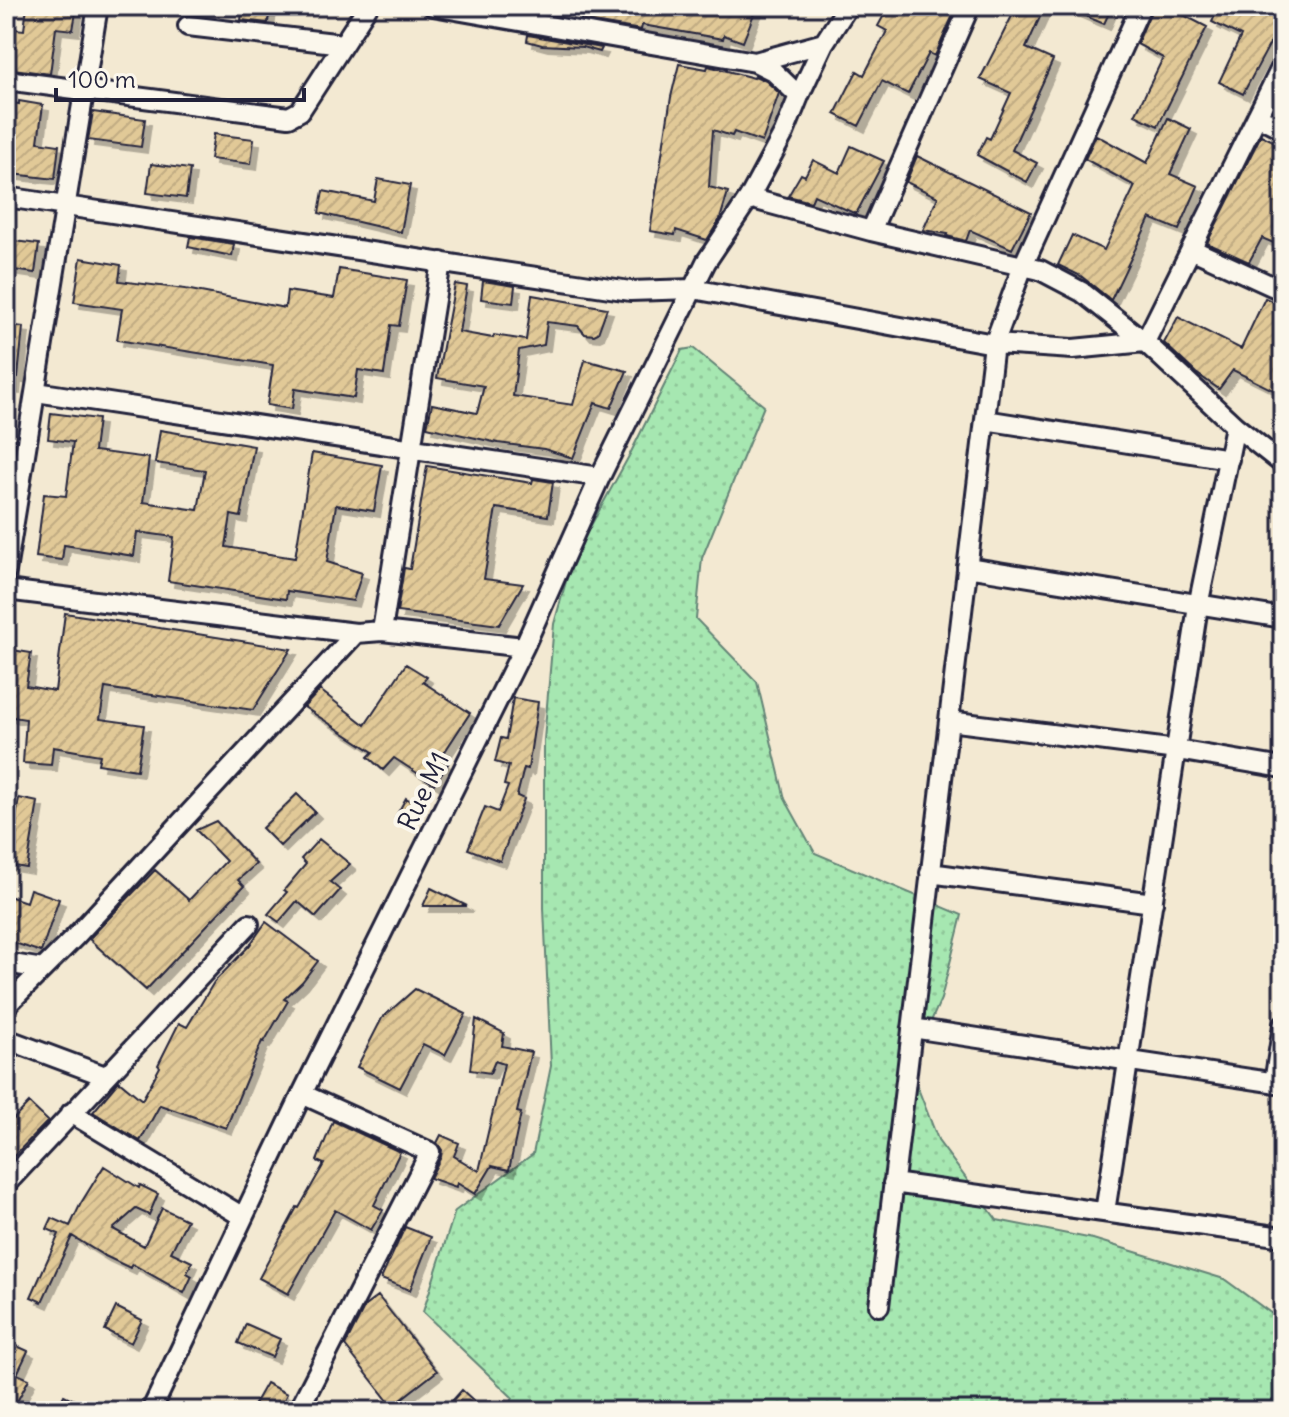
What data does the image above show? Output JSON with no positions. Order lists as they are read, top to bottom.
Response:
{
  "streets": {
    "street": ["Rue M1"]
  },
  "scale_bar": "100 m"
}
